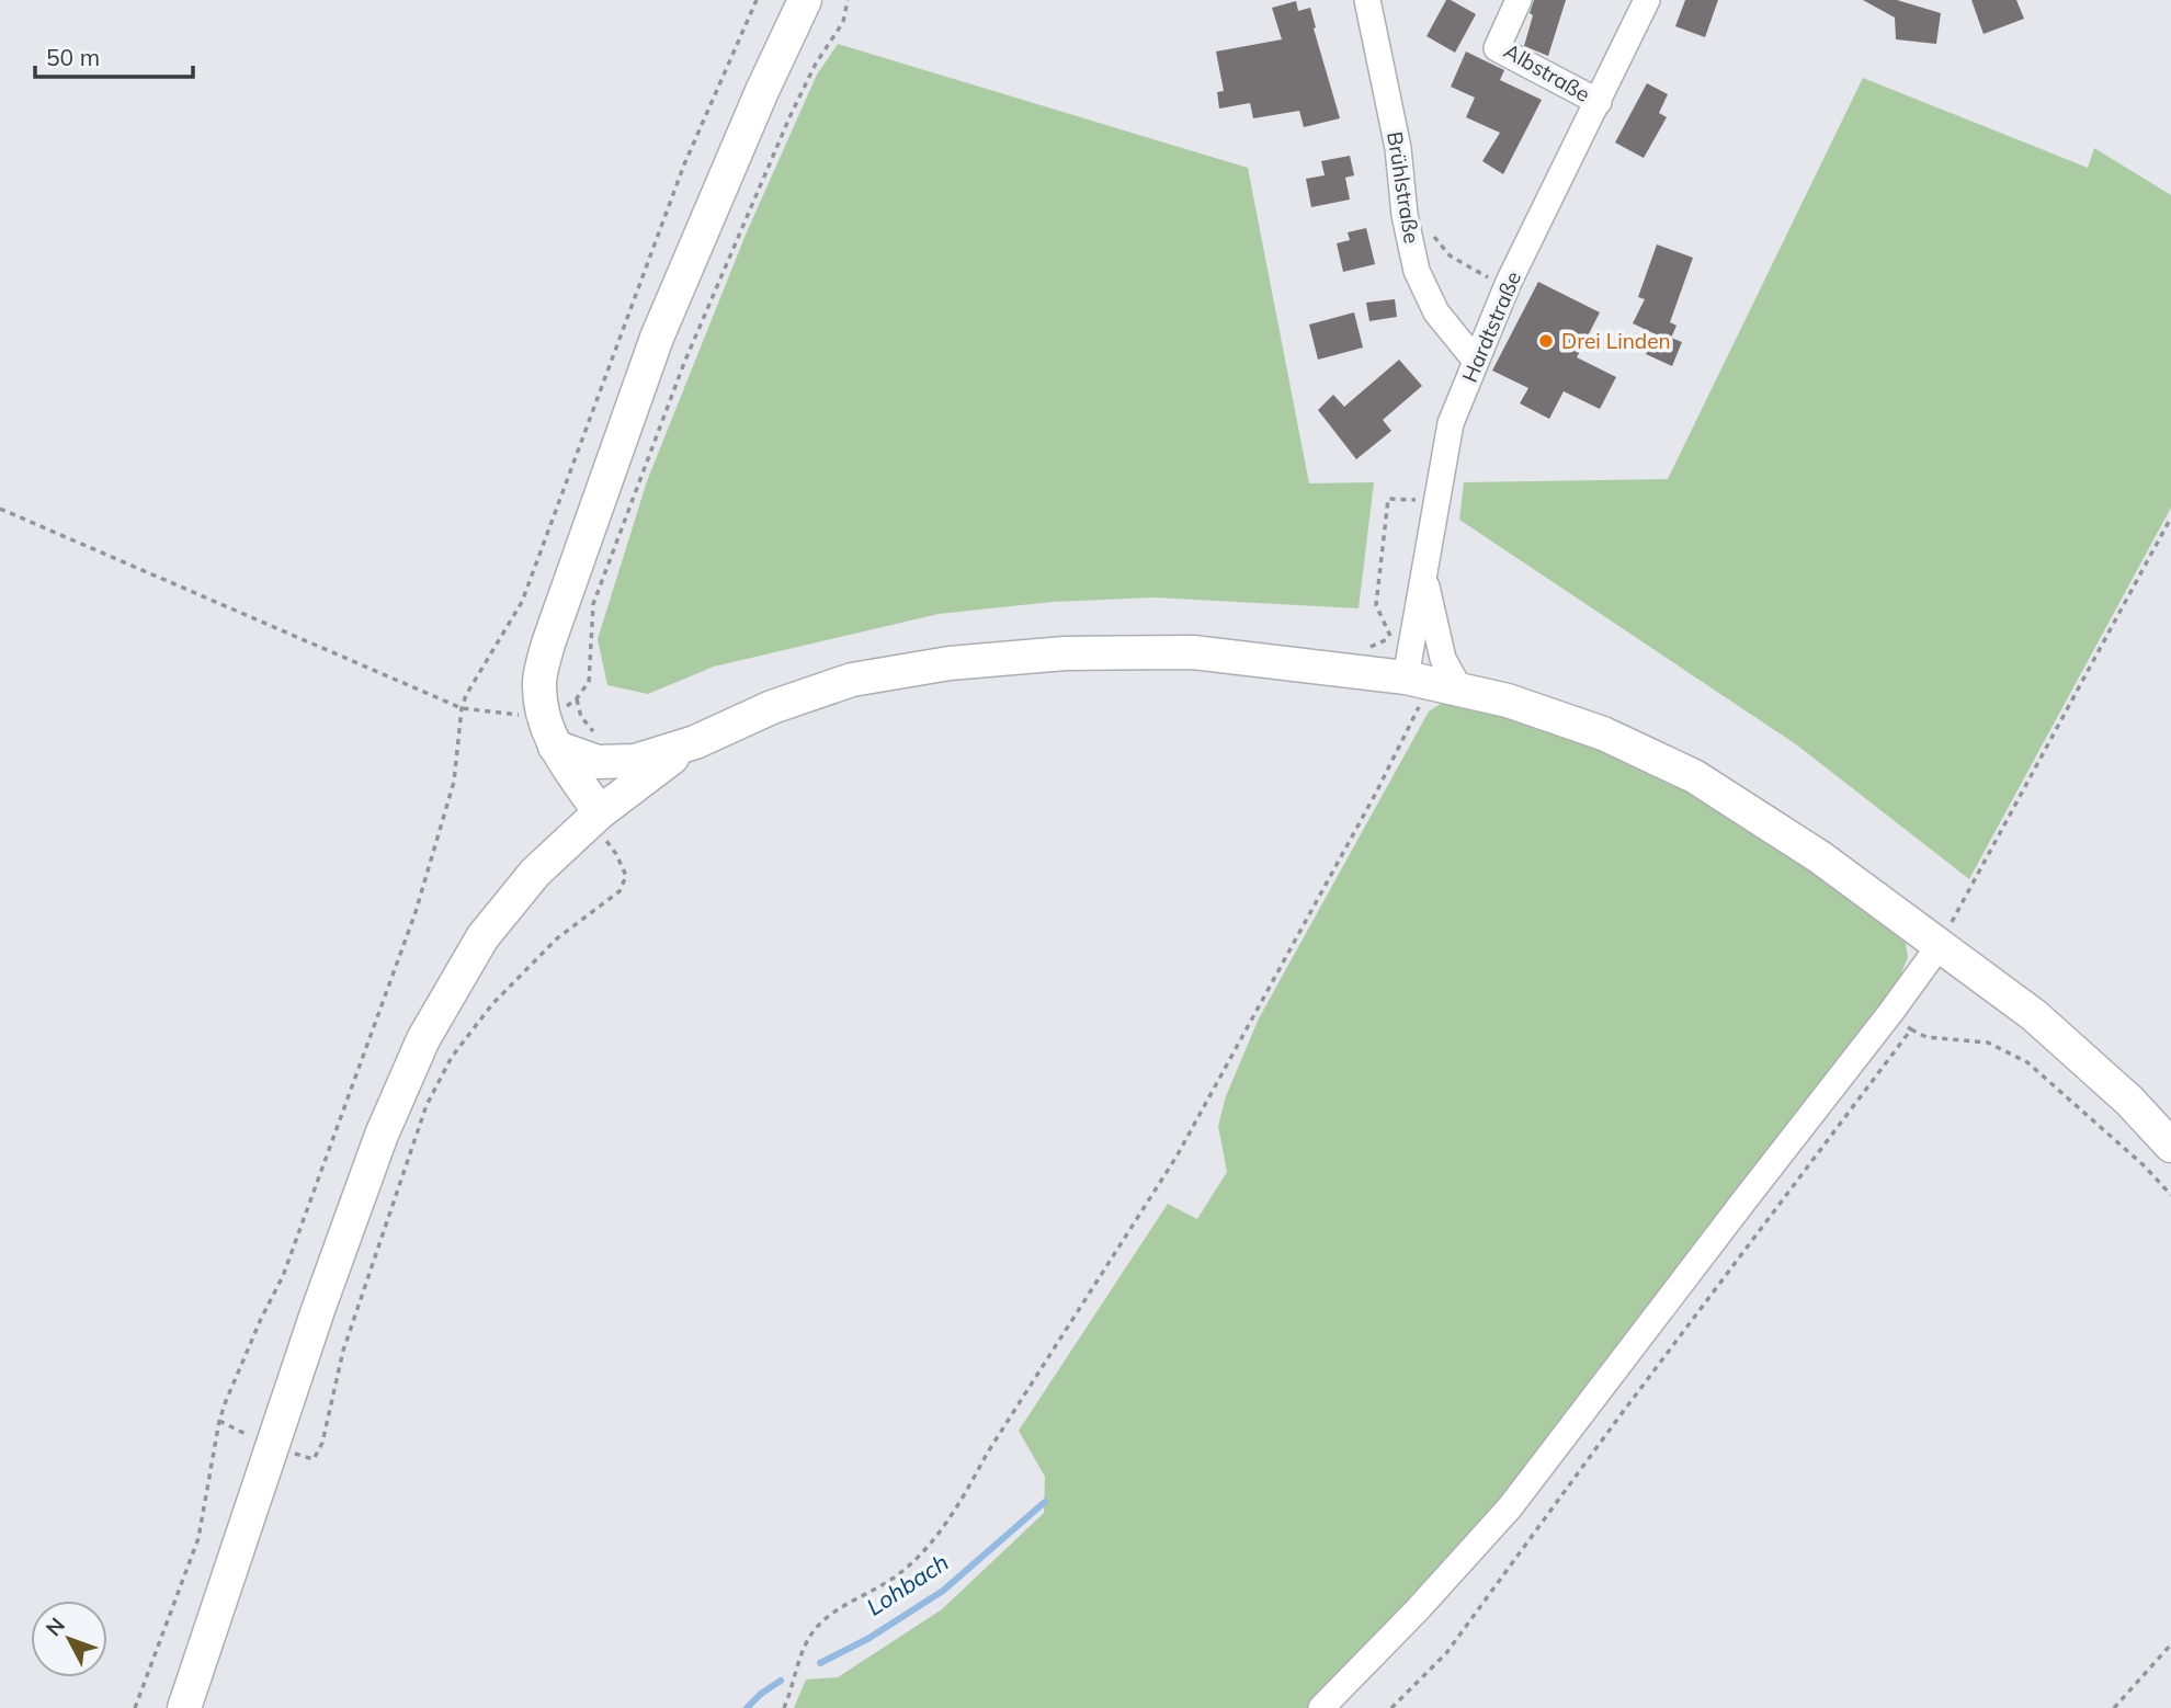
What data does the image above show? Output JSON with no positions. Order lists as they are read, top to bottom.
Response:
{
  "streets": {
    "street": ["Albstraße", "Brühlstraße", "Hardtstraße"]
  },
  "crossings": [
    ["Albstraße", "Hardtstraße"],
    ["Brühlstraße", "Hardtstraße"]
  ],
  "water": ["Lohbach"],
  "places": ["Drei Linden"],
  "scale_bar": "50 m",
  "north": "top left"
}
